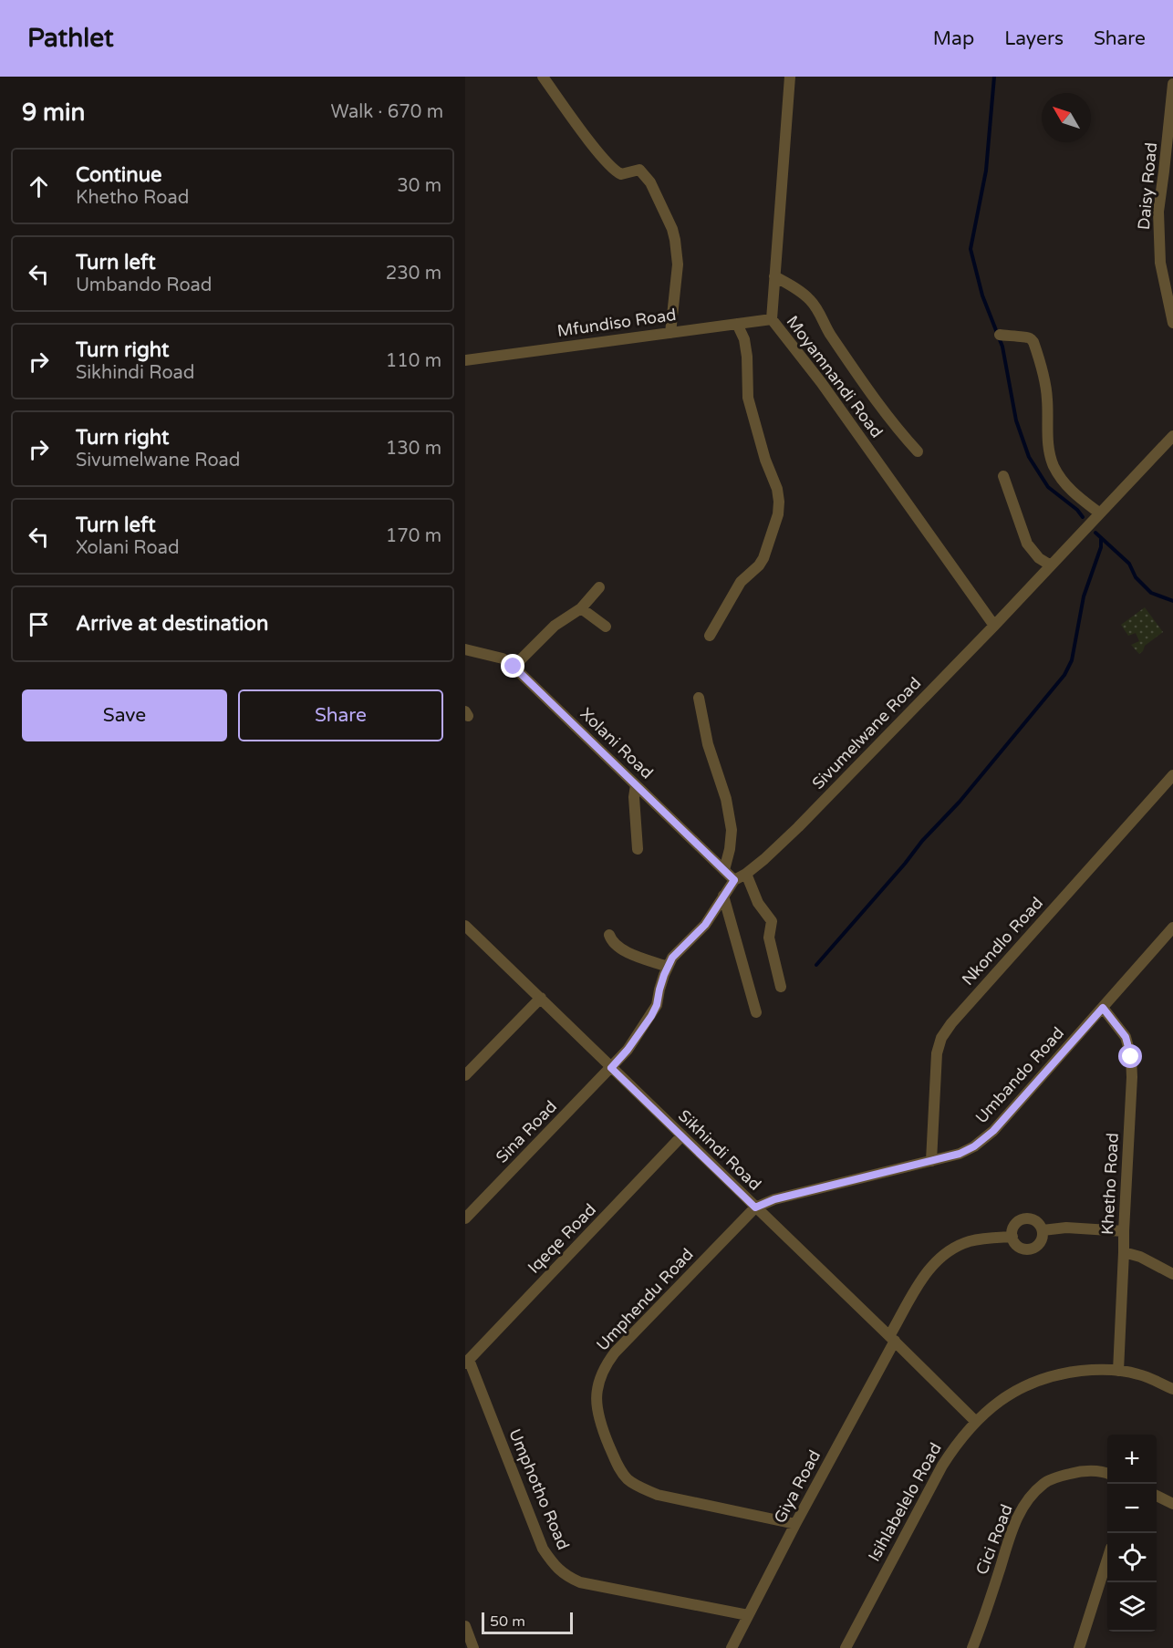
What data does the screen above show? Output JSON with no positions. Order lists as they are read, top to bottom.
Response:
{
  "streets": {
    "street": [
      "Daisy Road",
      "Mfundiso Road",
      "Moyamnandi Road",
      "Sivumelwane Road",
      "Xolani Road",
      "Nkondlo Road",
      "Umbando Road",
      "Sina Road",
      "Sikhindi Road",
      "Khetho Road",
      "Iqeqe Road",
      "Umphendu Road",
      "Giya Road",
      "Umphotho Road",
      "Isihlabelelo Road",
      "Cici Road"
    ]
  },
  "crossings": [
    ["Mfundiso Road", "Moyamnandi Road"],
    ["Moyamnandi Road", "Sivumelwane Road"],
    ["Sivumelwane Road", "Xolani Road"],
    ["Sivumelwane Road", "Sina Road"],
    ["Sivumelwane Road", "Sikhindi Road"],
    ["Nkondlo Road", "Umbando Road"],
    ["Umbando Road", "Sikhindi Road"],
    ["Umbando Road", "Khetho Road"],
    ["Umbando Road", "Umphendu Road"],
    ["Sina Road", "Sikhindi Road"],
    ["Sikhindi Road", "Iqeqe Road"],
    ["Sikhindi Road", "Umphendu Road"],
    ["Sikhindi Road", "Giya Road"],
    ["Sikhindi Road", "Isihlabelelo Road"],
    ["Khetho Road", "Isihlabelelo Road"],
    ["Iqeqe Road", "Umphotho Road"],
    ["Umphendu Road", "Giya Road"],
    ["Giya Road", "Umphotho Road"]
  ],
  "scale_bar": "50 m",
  "north": "top left",
  "page": {
    "header": "Pathlet",
    "nav": ["Map", "Layers", "Share"],
    "heading": ["9 min", "Walk · 670 m"],
    "list": [
      ["Continue", "Khetho Road", "30 m"],
      ["Turn left", "Umbando Road", "230 m"],
      ["Turn right", "Sikhindi Road", "110 m"],
      ["Turn right", "Sivumelwane Road", "130 m"],
      ["Turn left", "Xolani Road", "170 m"],
      "Arrive at destination"
    ],
    "buttons": ["Save", "Share"],
    "map_buttons": ["+", "−"],
    "scale": "50 m"
  }
}
